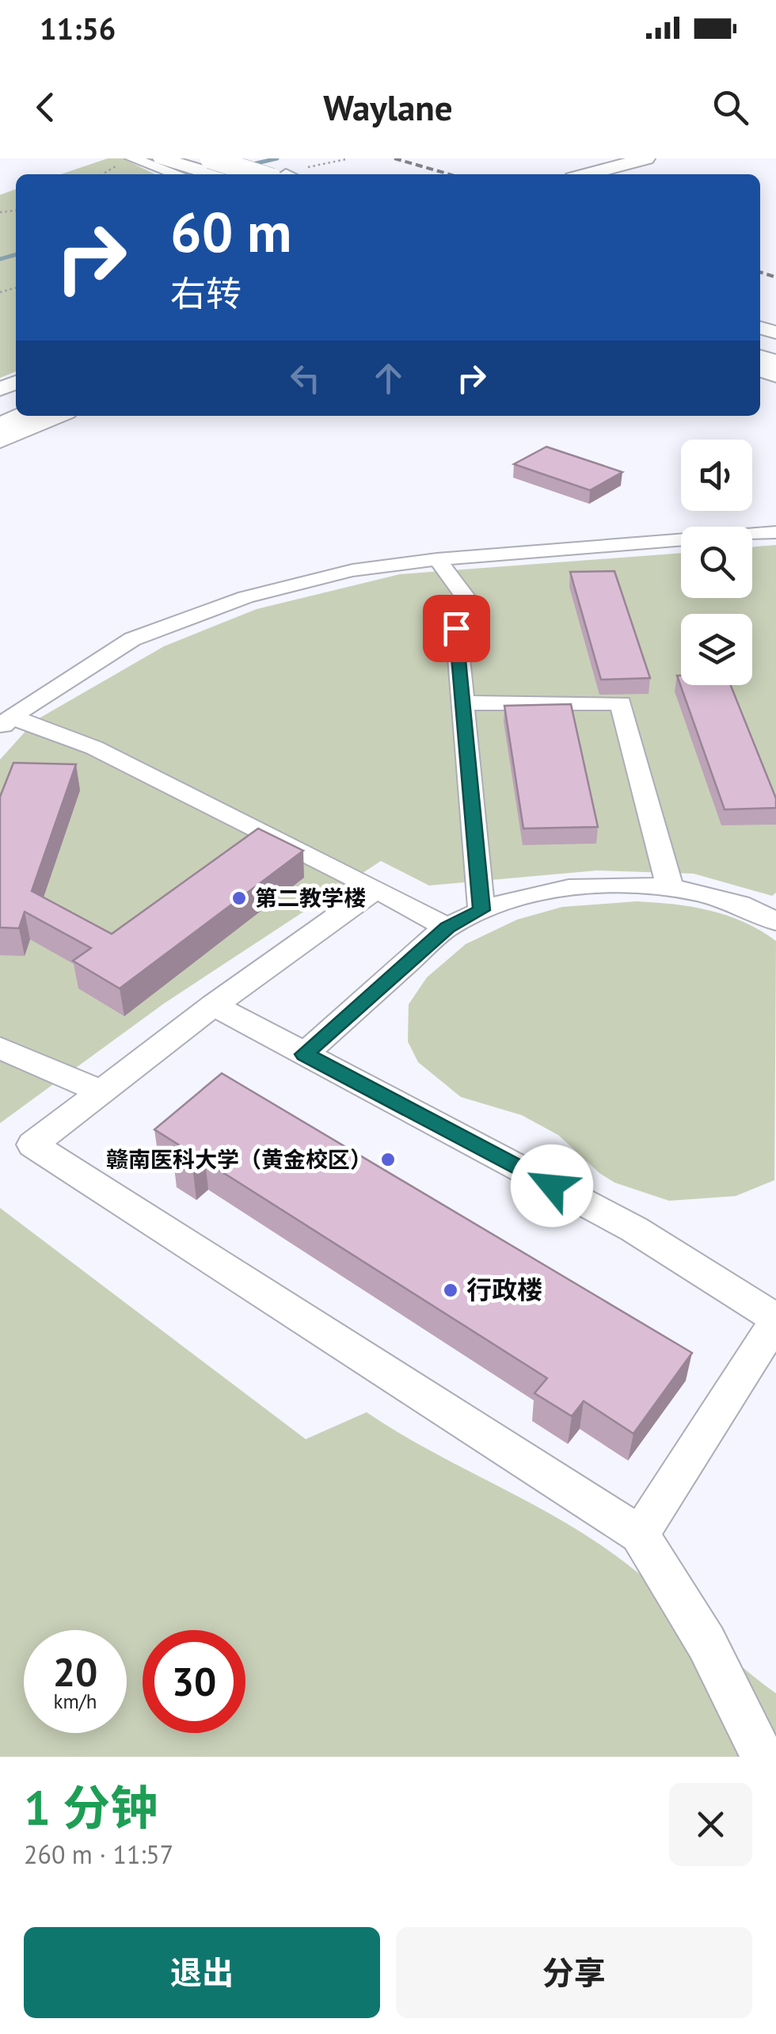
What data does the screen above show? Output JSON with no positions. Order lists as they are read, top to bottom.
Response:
{
  "places": ["第二教学楼", "赣南医科大学（黄金校区）", "行政楼"],
  "page": {
    "status": "11:56",
    "header": "Waylane",
    "turn": ["60 m", "右转"],
    "speed": "20 km/h",
    "limit": "30",
    "heading": ["1 分钟", "260 m · 11:57"],
    "buttons": ["退出", "分享"]
  }
}
